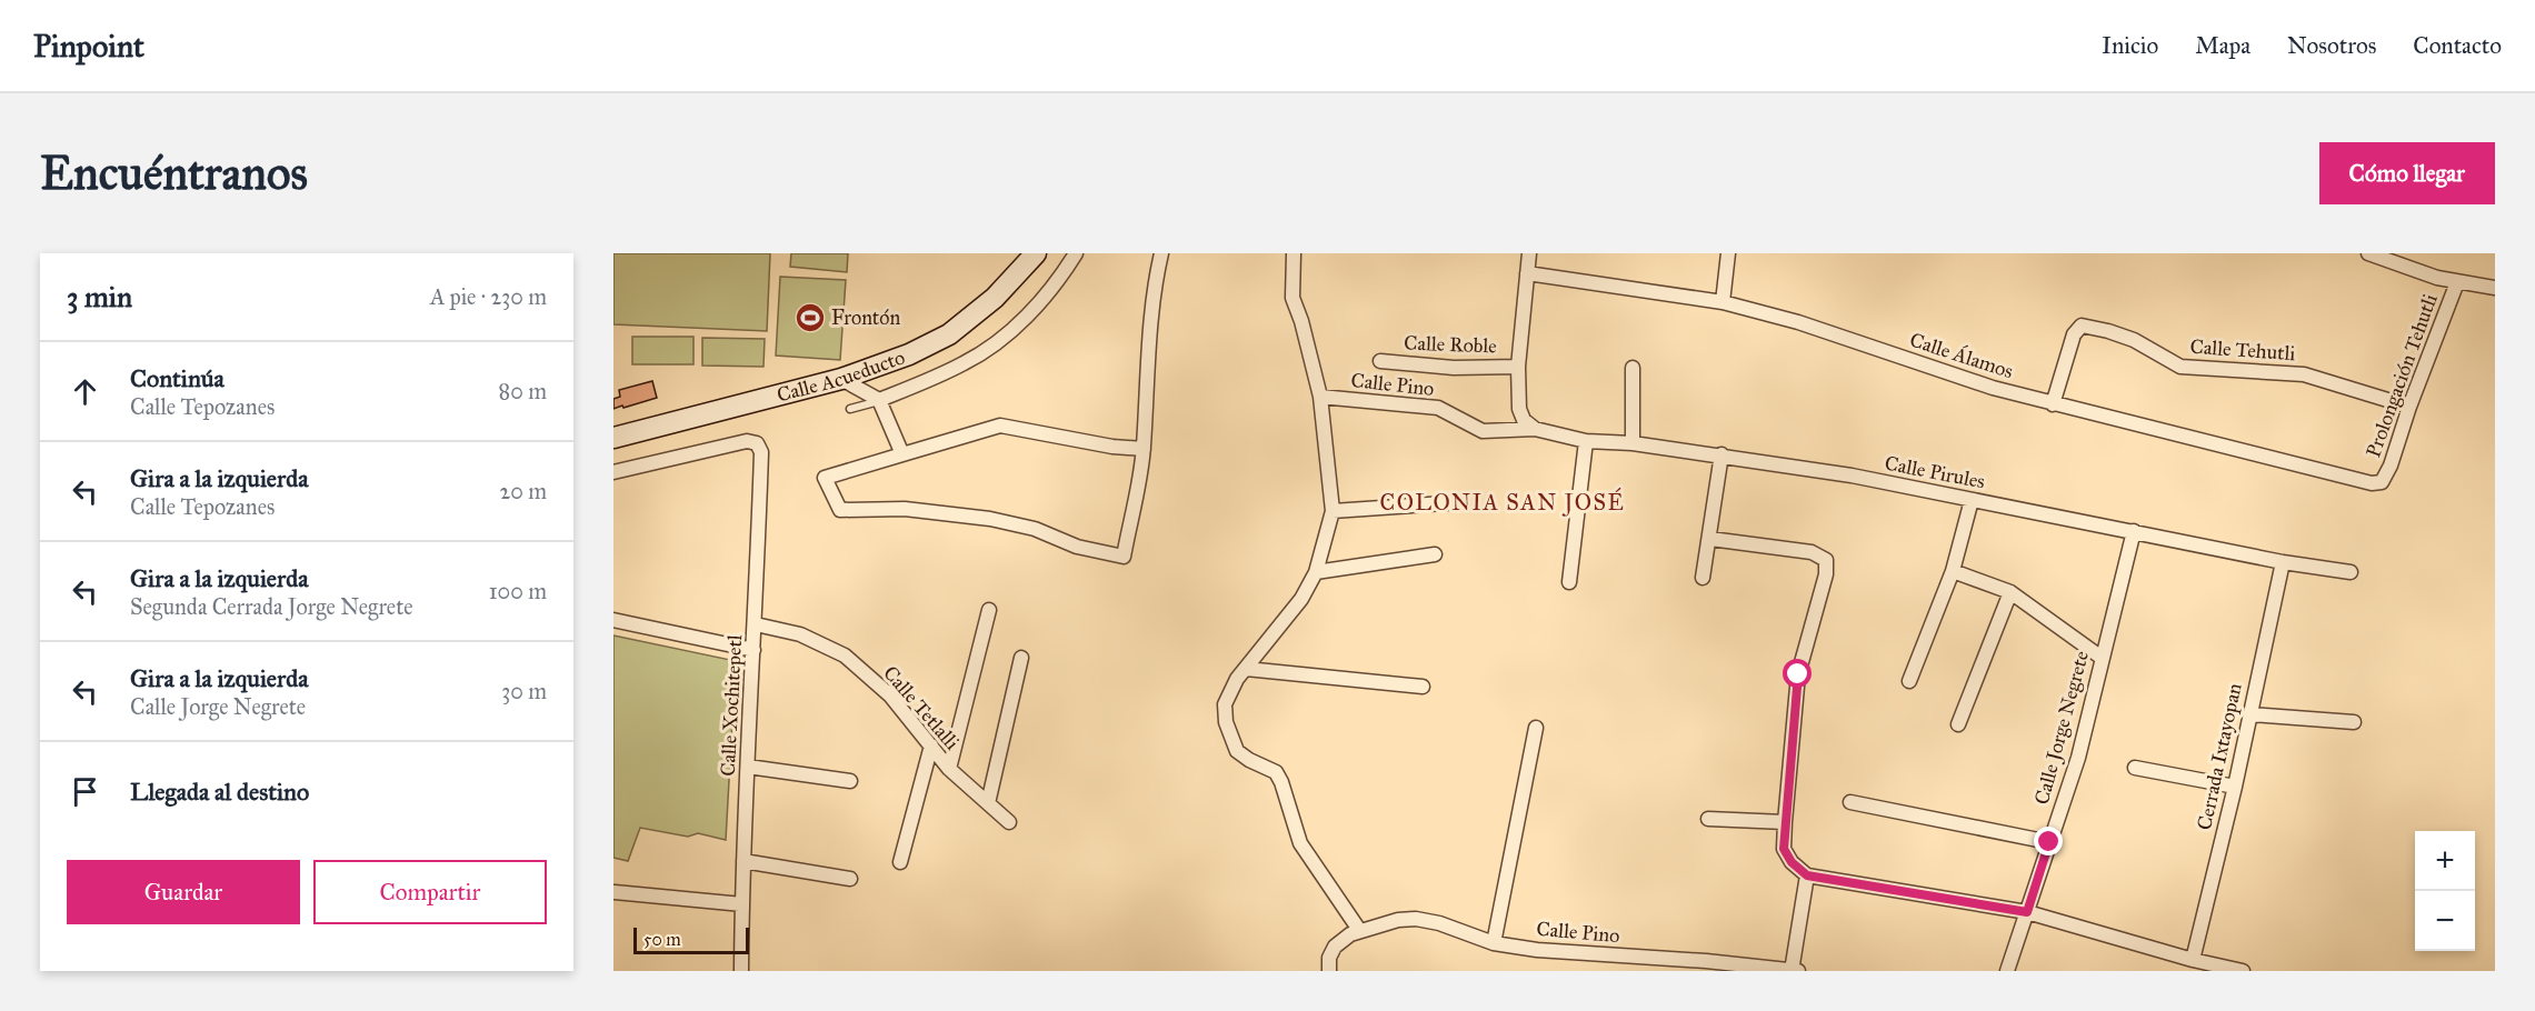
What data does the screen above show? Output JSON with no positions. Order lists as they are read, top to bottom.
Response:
{
  "streets": {
    "street": [
      "Calle Roble",
      "Calle Tehutli",
      "Calle Álamos",
      "Calle Acueducto",
      "Prolongación Tehutli",
      "Calle Pino",
      "Calle Pirules",
      "Calle Xochitepetl",
      "Calle Tetlalli",
      "Calle Jorge Negrete",
      "Cerrada Ixtayopan"
    ]
  },
  "crossings": [
    ["Calle Tehutli", "Calle Álamos"],
    ["Calle Tehutli", "Prolongación Tehutli"],
    ["Calle Álamos", "Prolongación Tehutli"],
    ["Calle Pino", "Calle Pirules"],
    ["Calle Pirules", "Calle Jorge Negrete"],
    ["Calle Pirules", "Cerrada Ixtayopan"],
    ["Calle Xochitepetl", "Calle Tetlalli"]
  ],
  "districts": ["COLONIA SAN JOSÉ"],
  "places": {
    "sports": ["Frontón"]
  },
  "scale_bar": "50 m",
  "page": {
    "header": "Pinpoint",
    "nav": [
      "Inicio",
      "Mapa",
      "Nosotros",
      "Contacto"
    ],
    "buttons": [
      "Cómo llegar",
      ["Guardar", "Compartir"]
    ],
    "title": "Encuéntranos",
    "heading": ["3 min", "A pie · 230 m"],
    "list": [
      ["Continúa", "Calle Tepozanes", "80 m"],
      ["Gira a la izquierda", "Calle Tepozanes", "20 m"],
      ["Gira a la izquierda", "Segunda Cerrada Jorge Negrete", "100 m"],
      ["Gira a la izquierda", "Calle Jorge Negrete", "30 m"],
      "Llegada al destino"
    ],
    "map_buttons": ["+", "−"],
    "scale": "50 m"
  }
}
